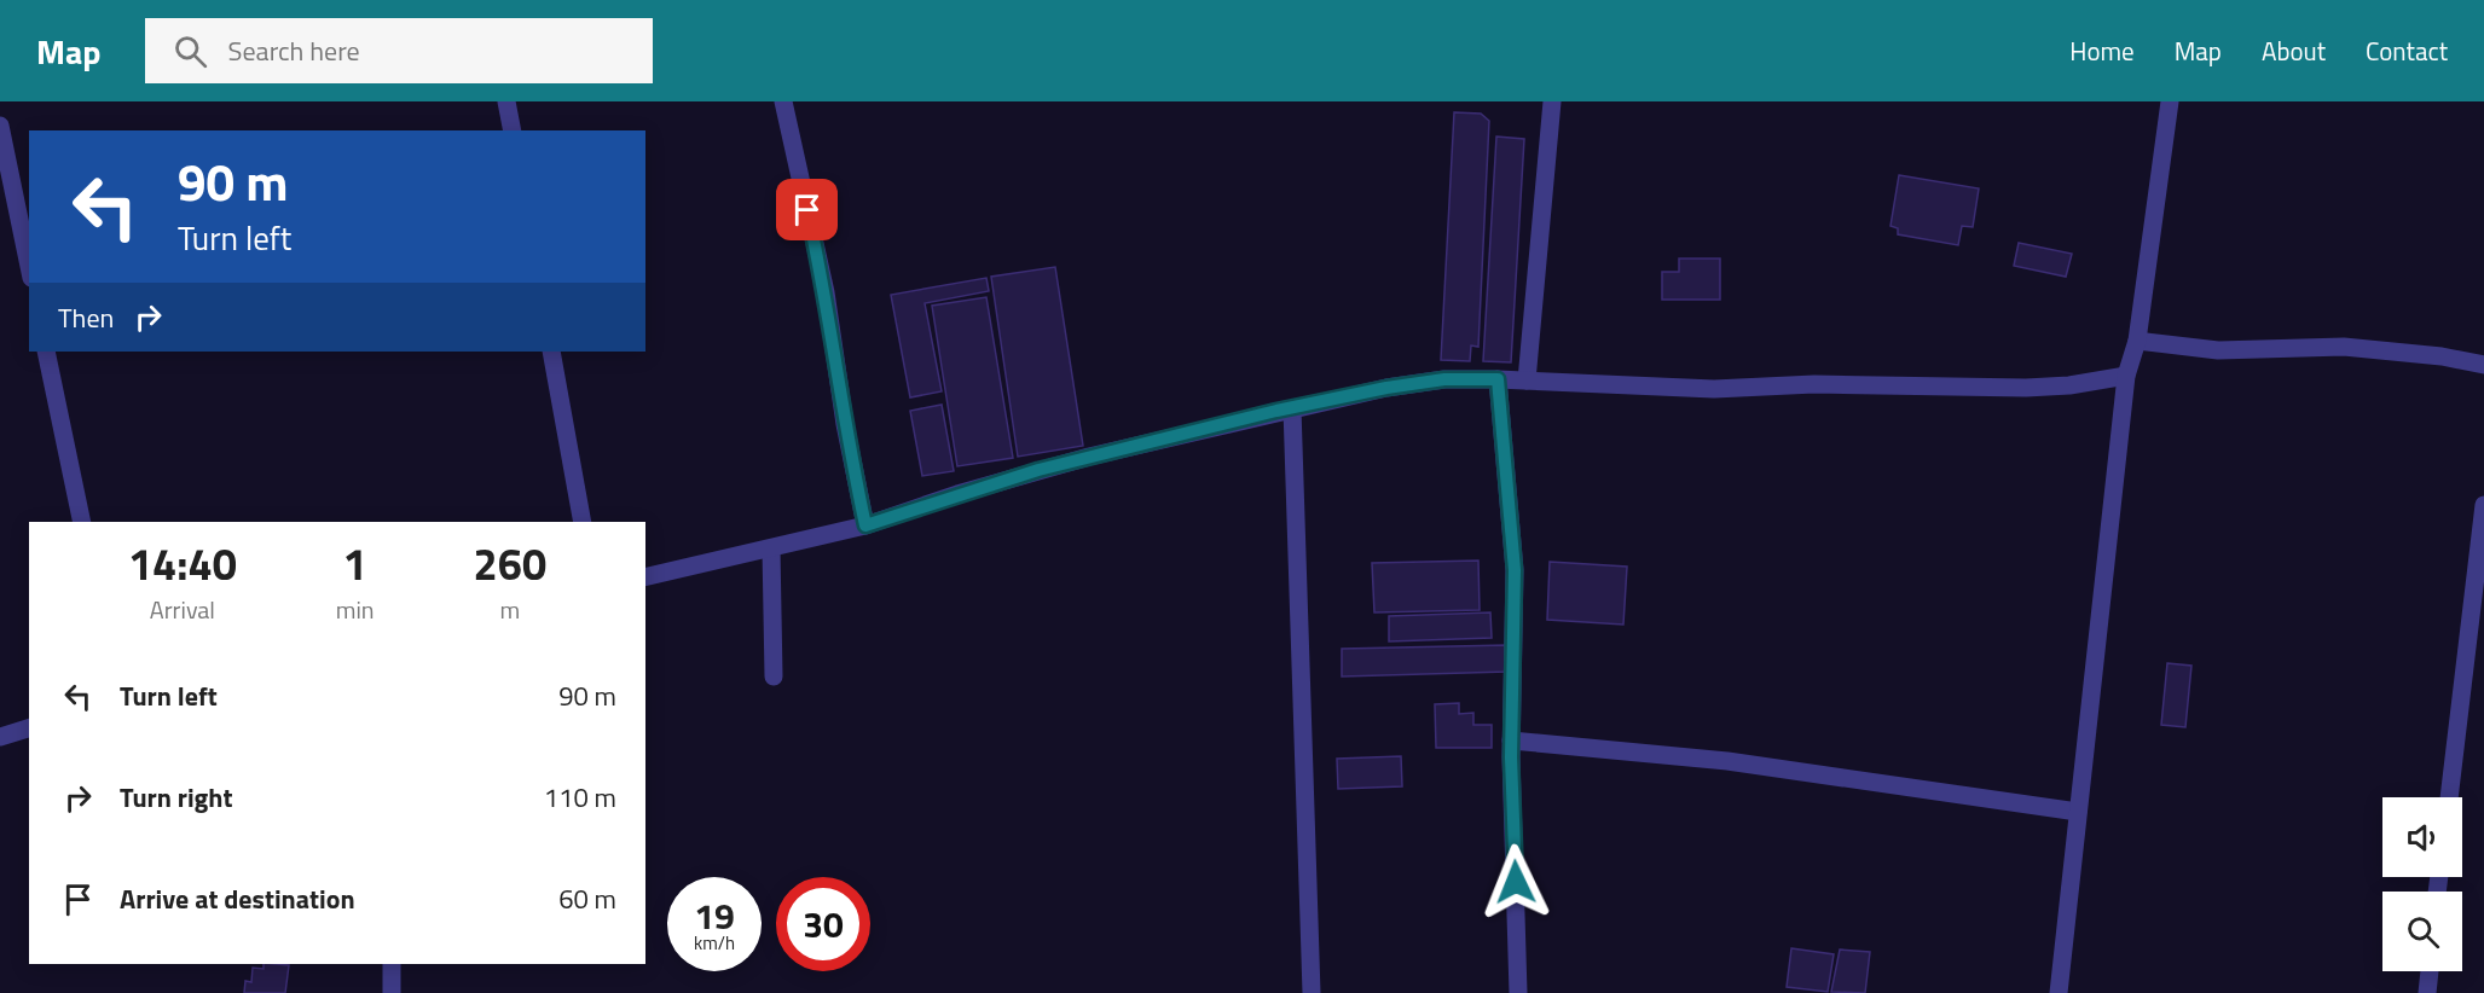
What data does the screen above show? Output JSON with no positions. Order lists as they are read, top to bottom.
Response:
{
  "page": {
    "header": "Map",
    "search": "Search here",
    "nav": [
      "Home",
      "Map",
      "About",
      "Contact"
    ],
    "turn": ["90 m", "Turn left"],
    "then": "Then",
    "eta": [
      "14:40",
      "Arrival",
      "1",
      "min",
      "260",
      "m"
    ],
    "list": [
      {
        "name": "Turn left",
        "value": "90 m"
      },
      {
        "name": "Turn right",
        "value": "110 m"
      },
      {
        "name": "Arrive at destination",
        "value": "60 m"
      }
    ],
    "speed": "19 km/h",
    "limit": "30"
  }
}
